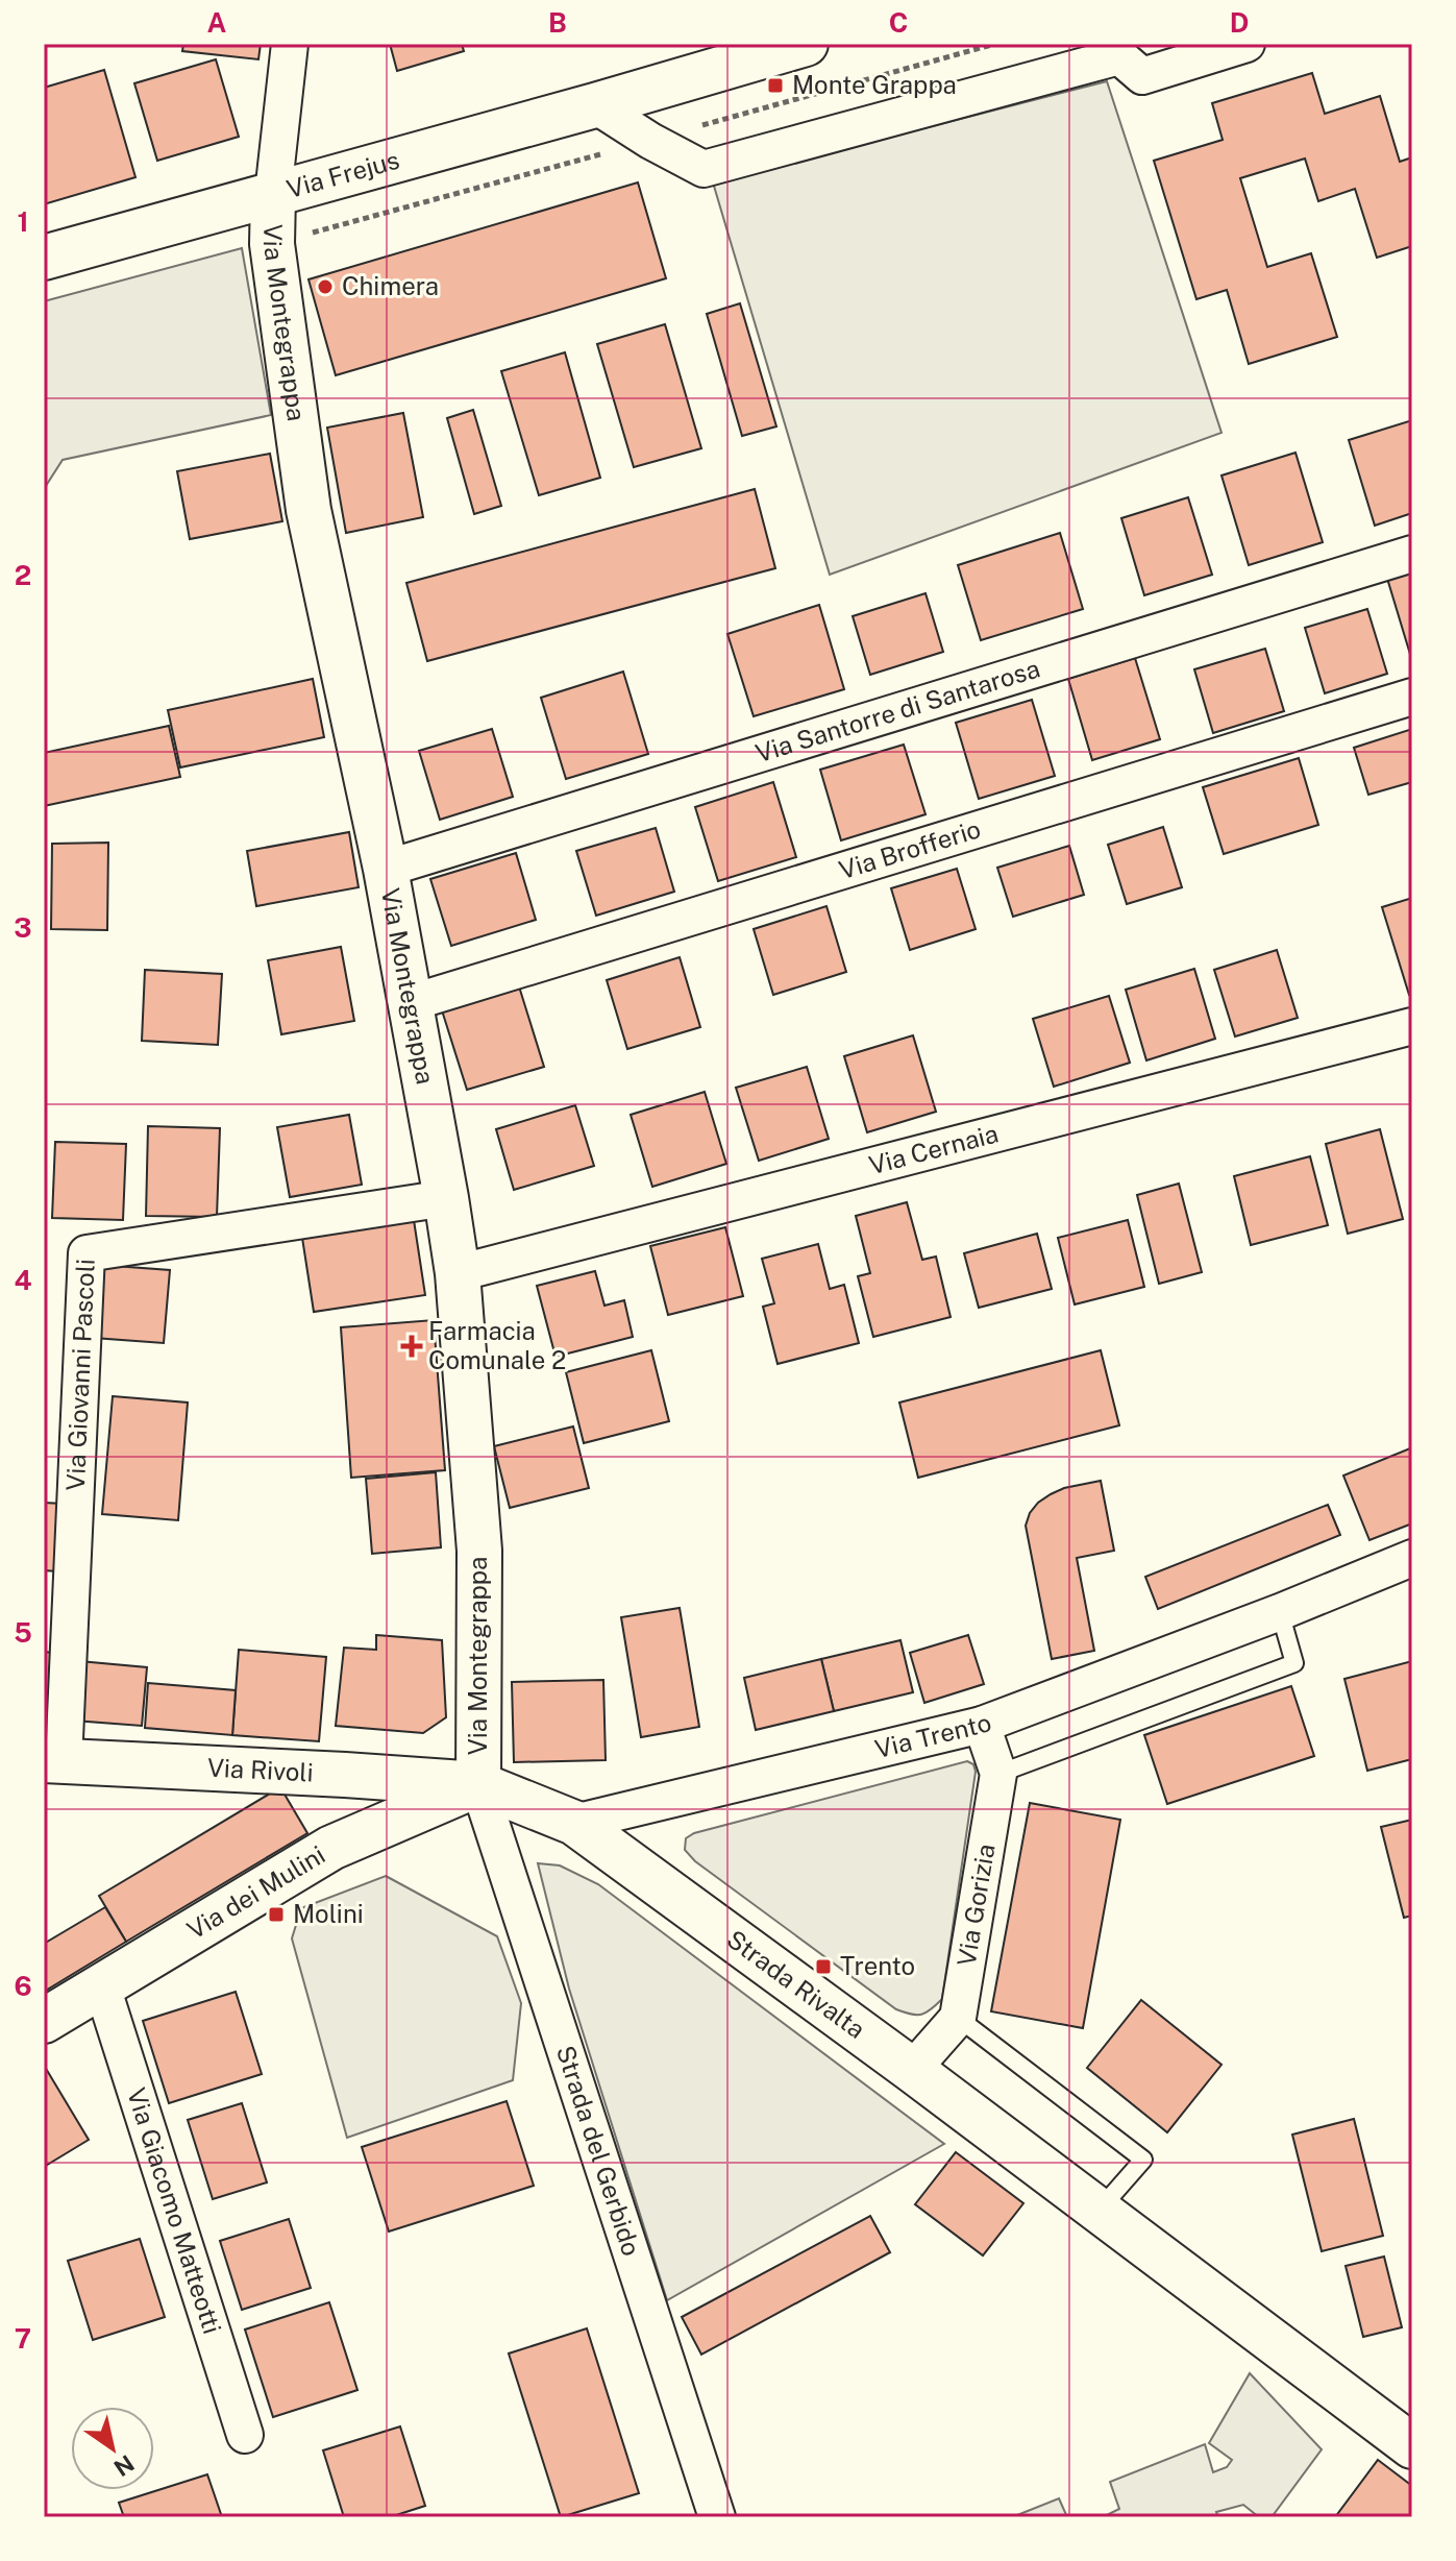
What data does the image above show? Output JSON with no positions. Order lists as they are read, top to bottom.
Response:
{
  "streets": {
    "street": [
      "Via Frejus",
      "Via Montegrappa",
      "Via Santorre di Santarosa",
      "Via Brofferio",
      "Via Cernaia",
      "Via Giovanni Pascoli",
      "Via Trento",
      "Via Rivoli",
      "Via dei Mulini",
      "Via Gorizia",
      "Strada Rivalta",
      "Strada del Gerbido",
      "Via Giacomo Matteotti"
    ]
  },
  "crossings": [
    ["Via Frejus", "Via Montegrappa"],
    ["Via Montegrappa", "Via Santorre di Santarosa"],
    ["Via Montegrappa", "Via Brofferio"],
    ["Via Montegrappa", "Via Cernaia"],
    ["Via Montegrappa", "Via Giovanni Pascoli"],
    ["Via Montegrappa", "Via Rivoli"],
    ["Via Montegrappa", "Via dei Mulini"],
    ["Via Montegrappa", "Strada Rivalta"],
    ["Via Montegrappa", "Strada del Gerbido"],
    ["Via Giovanni Pascoli", "Via Rivoli"],
    ["Via Trento", "Via Gorizia"],
    ["Via Trento", "Strada Rivalta"],
    ["Via Rivoli", "Via dei Mulini"],
    ["Via Rivoli", "Strada Rivalta"],
    ["Via Rivoli", "Strada del Gerbido"],
    ["Via dei Mulini", "Strada Rivalta"],
    ["Via dei Mulini", "Strada del Gerbido"],
    ["Via dei Mulini", "Via Giacomo Matteotti"],
    ["Strada Rivalta", "Strada del Gerbido"]
  ],
  "places": {
    "transit": ["Monte Grappa", "Molini", "Trento"],
    "other": ["Chimera"],
    "health": ["Farmacia Comunale 2"]
  },
  "north": "bottom right",
  "grid": {
    "columns": [
      "A",
      "B",
      "C",
      "D"
    ],
    "rows": [
      "1",
      "2",
      "3",
      "4",
      "5",
      "6",
      "7"
    ]
  }
}
